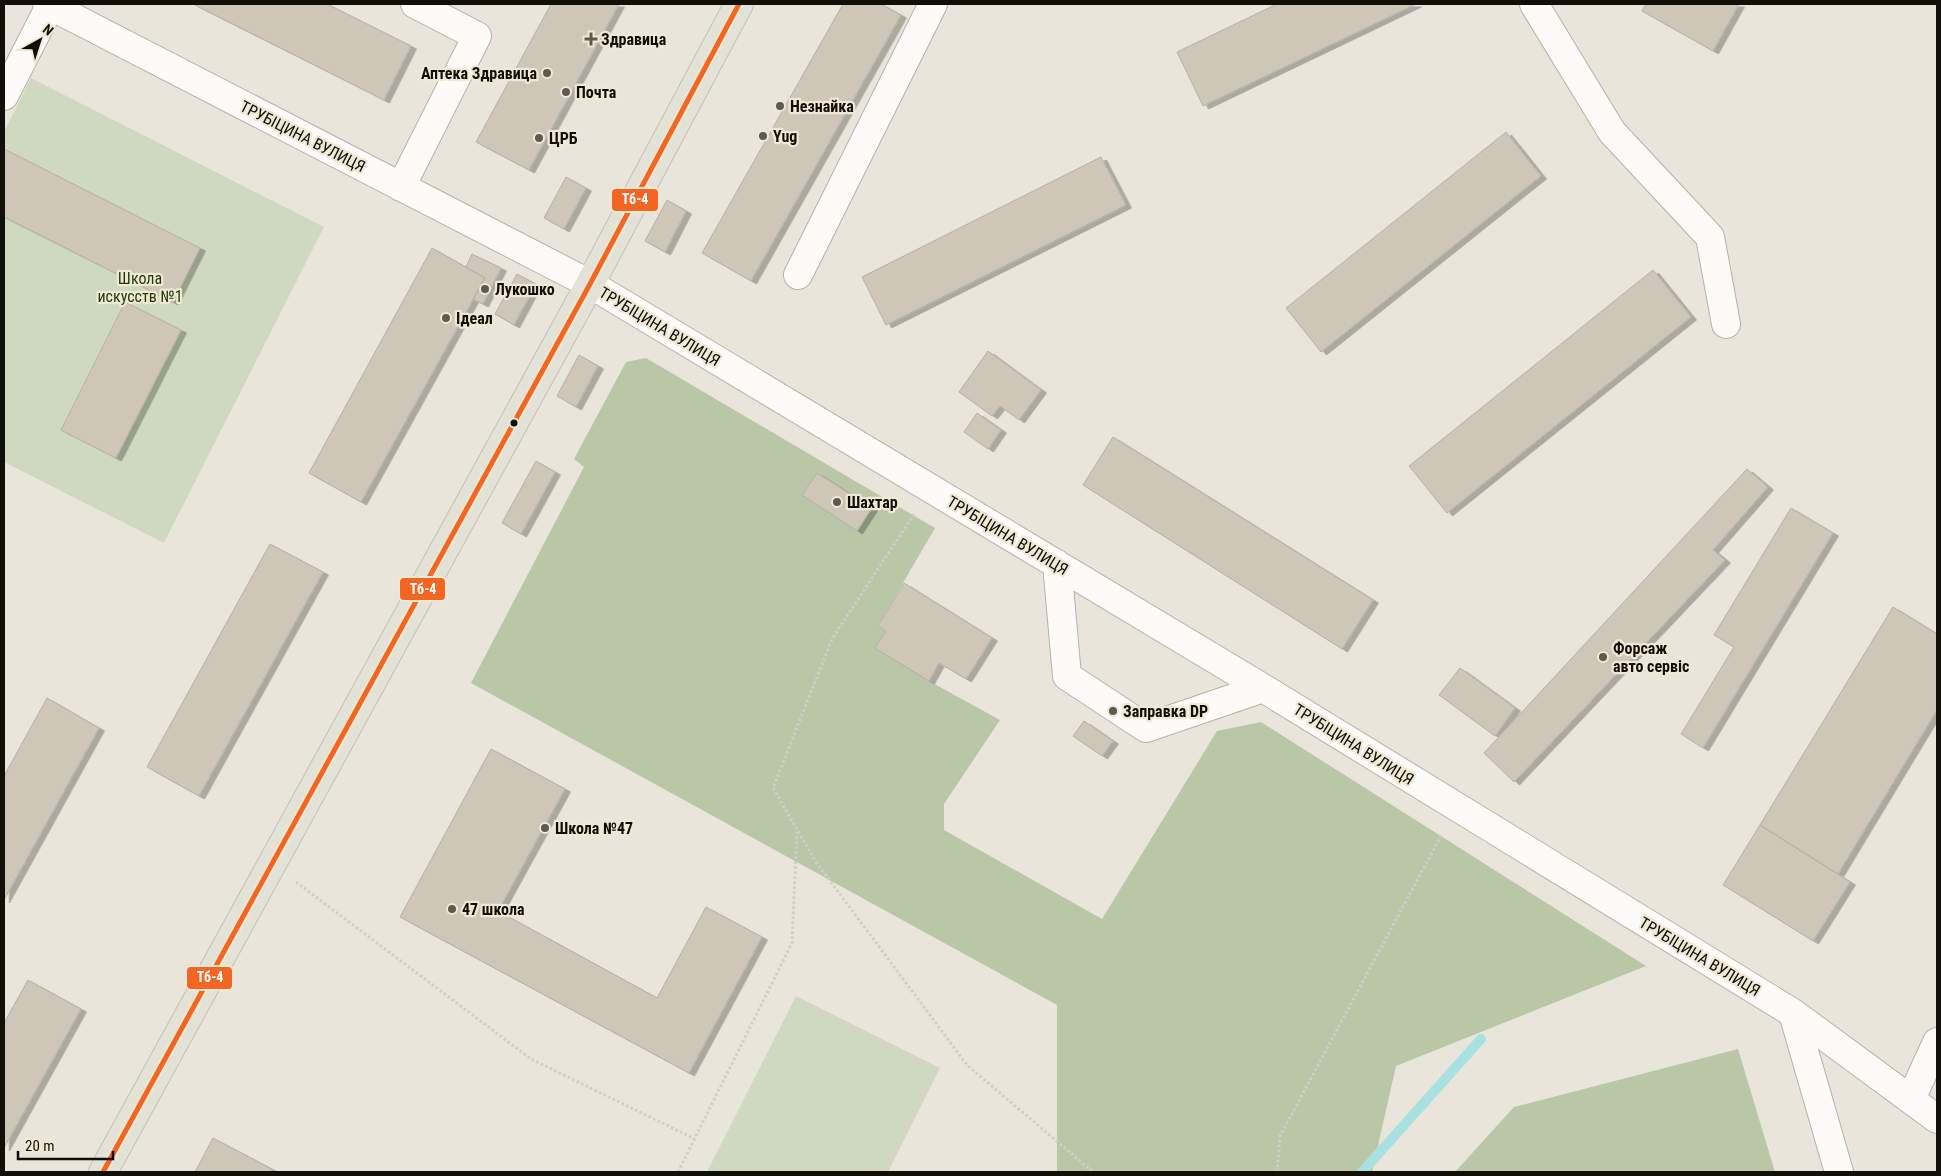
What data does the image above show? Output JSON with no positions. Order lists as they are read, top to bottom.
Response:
{
  "streets": {
    "street": ["ТРУБІЦИНА ВУЛИЦЯ"]
  },
  "parks": ["Школа искусств №1"],
  "places": {
    "health": ["Здравица"],
    "other": [
      "Аптека Здравица",
      "Почта",
      "Незнайка",
      "Yug",
      "ЦРБ",
      "Лукошко",
      "Ідеал",
      "Шахтар",
      "Форсаж авто сервіс",
      "Заправка DP",
      "Школа №47",
      "47 школа"
    ]
  },
  "lines": ["transit line Тб-4"],
  "scale_bar": "20 m",
  "north": "top right"
}
